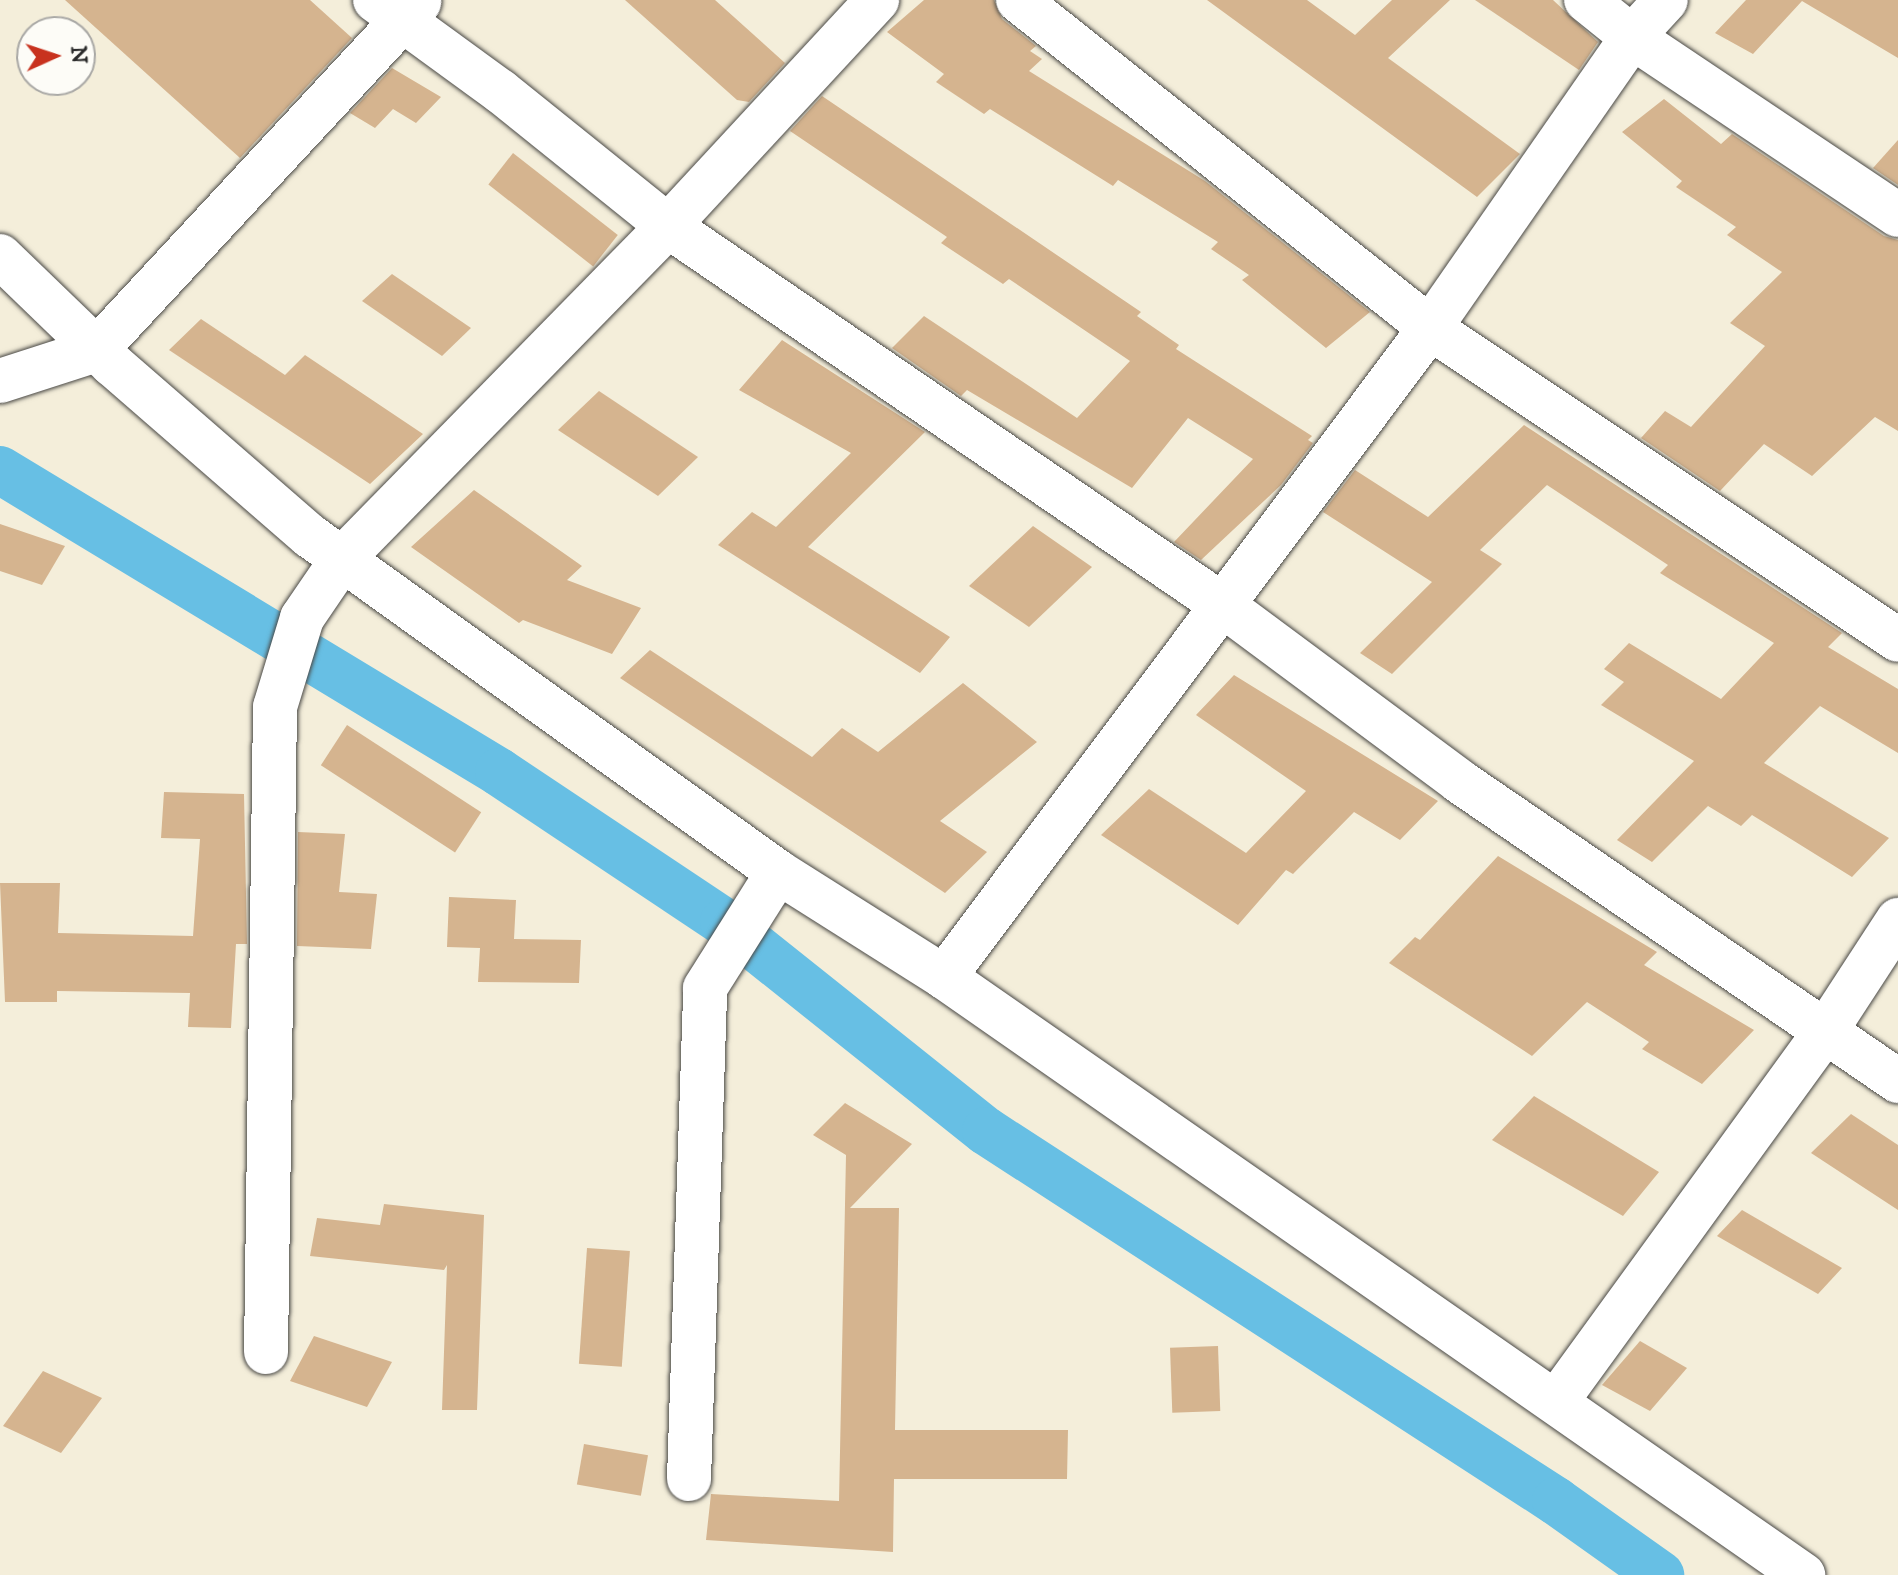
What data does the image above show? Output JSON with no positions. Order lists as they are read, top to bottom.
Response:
{
  "north": "right"
}
